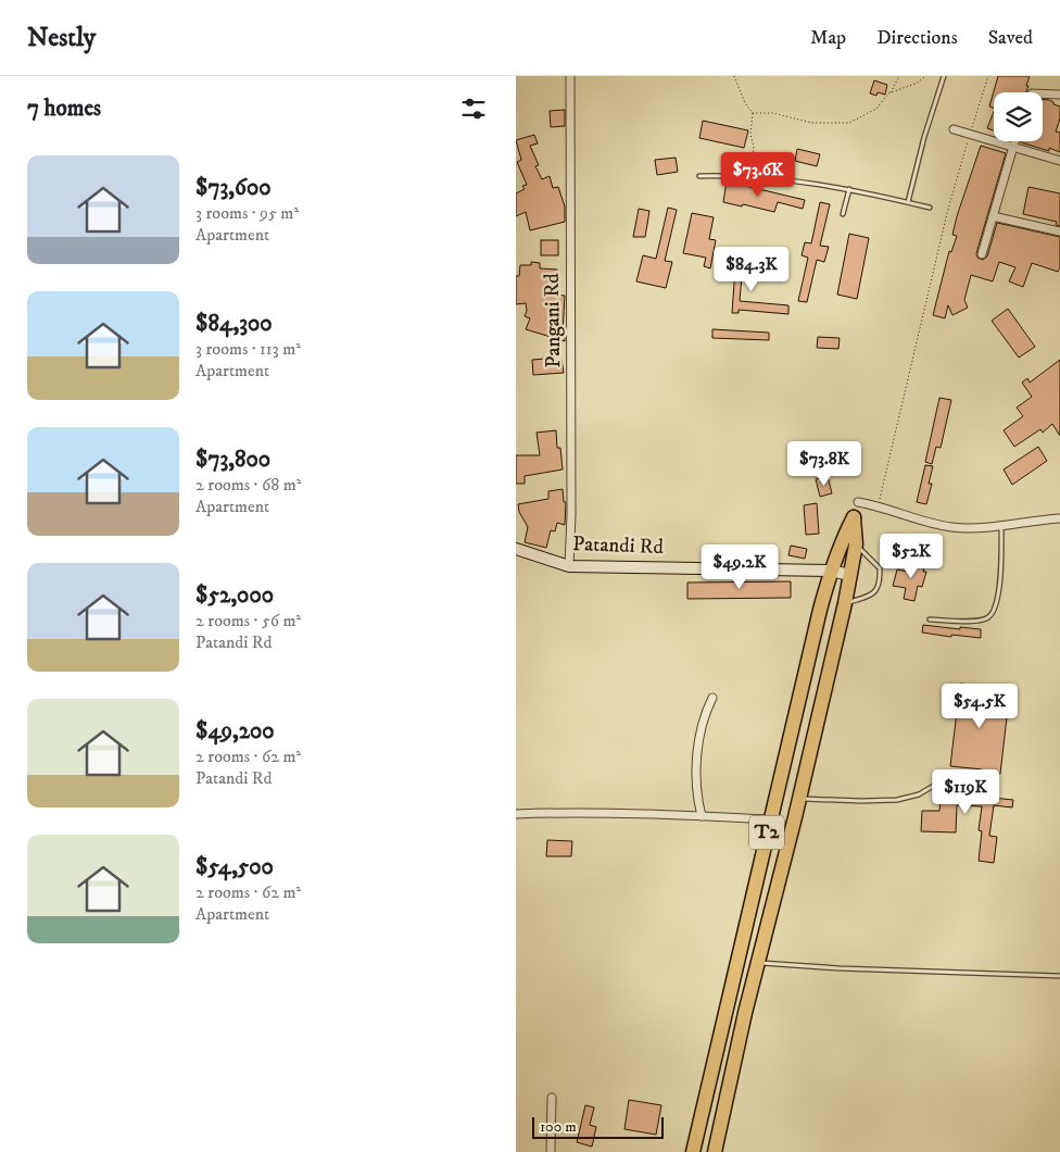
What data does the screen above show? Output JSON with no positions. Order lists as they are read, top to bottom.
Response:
{
  "streets": {
    "highway": ["T2"],
    "street": ["Pangani Rd", "Patandi Rd"]
  },
  "crossings": [
    ["Pangani Rd", "Patandi Rd"],
    ["Patandi Rd", "T2"]
  ],
  "scale_bar": "100 m",
  "page": {
    "header": "Nestly",
    "nav": ["Map", "Directions", "Saved"],
    "heading": "7 homes",
    "list": [
      {
        "name": "$73,600",
        "note": "3 rooms · 95 m² · Apartment"
      },
      {
        "name": "$84,300",
        "note": "3 rooms · 113 m² · Apartment"
      },
      {
        "name": "$73,800",
        "note": "2 rooms · 68 m² · Apartment"
      },
      {
        "name": "$52,000",
        "note": "2 rooms · 56 m² · Patandi Rd"
      },
      {
        "name": "$49,200",
        "note": "2 rooms · 62 m² · Patandi Rd"
      },
      {
        "name": "$54,500",
        "note": "2 rooms · 62 m² · Apartment"
      }
    ],
    "price": [
      "$73.6K",
      "$84.3K",
      "$73.8K",
      "$52K",
      "$49.2K",
      "$54.5K",
      "$119K"
    ],
    "scale": "100 m"
  }
}
